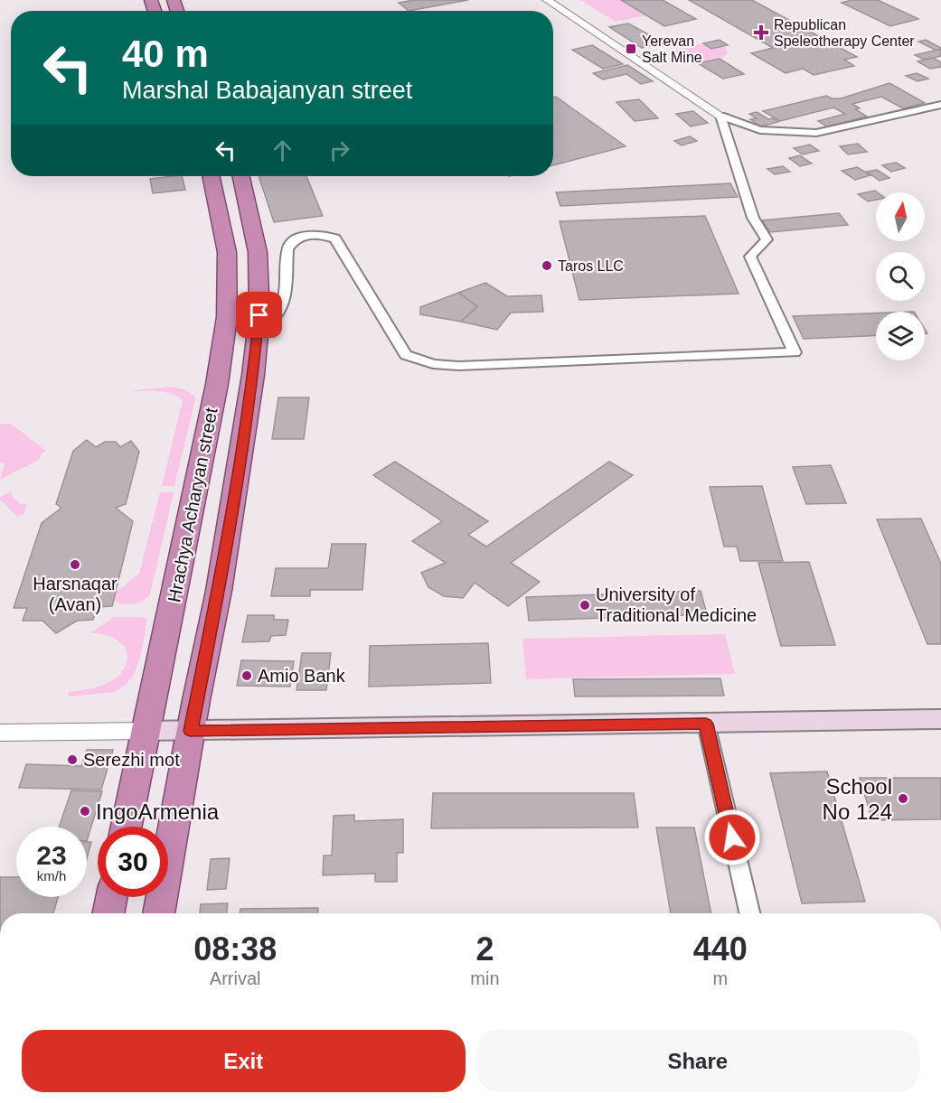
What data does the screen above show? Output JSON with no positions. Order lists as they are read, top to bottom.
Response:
{
  "streets": {
    "highway": ["Hrachya Acharyan street"]
  },
  "places": {
    "health": ["Republican Speleotherapy Center"],
    "transit": ["Yerevan Salt Mine"],
    "other": [
      "Taros LLC",
      "Harsnaqar (Avan)",
      "University of Traditional Medicine",
      "Amio Bank",
      "Serezhi mot",
      "School No 124",
      "IngoArmenia"
    ]
  },
  "north": "top",
  "page": {
    "turn": ["40 m", "Marshal Babajanyan street"],
    "speed": "23 km/h",
    "limit": "30",
    "eta": [
      "08:38",
      "Arrival",
      "2",
      "min",
      "440",
      "m"
    ],
    "buttons": ["Exit", "Share"]
  }
}
